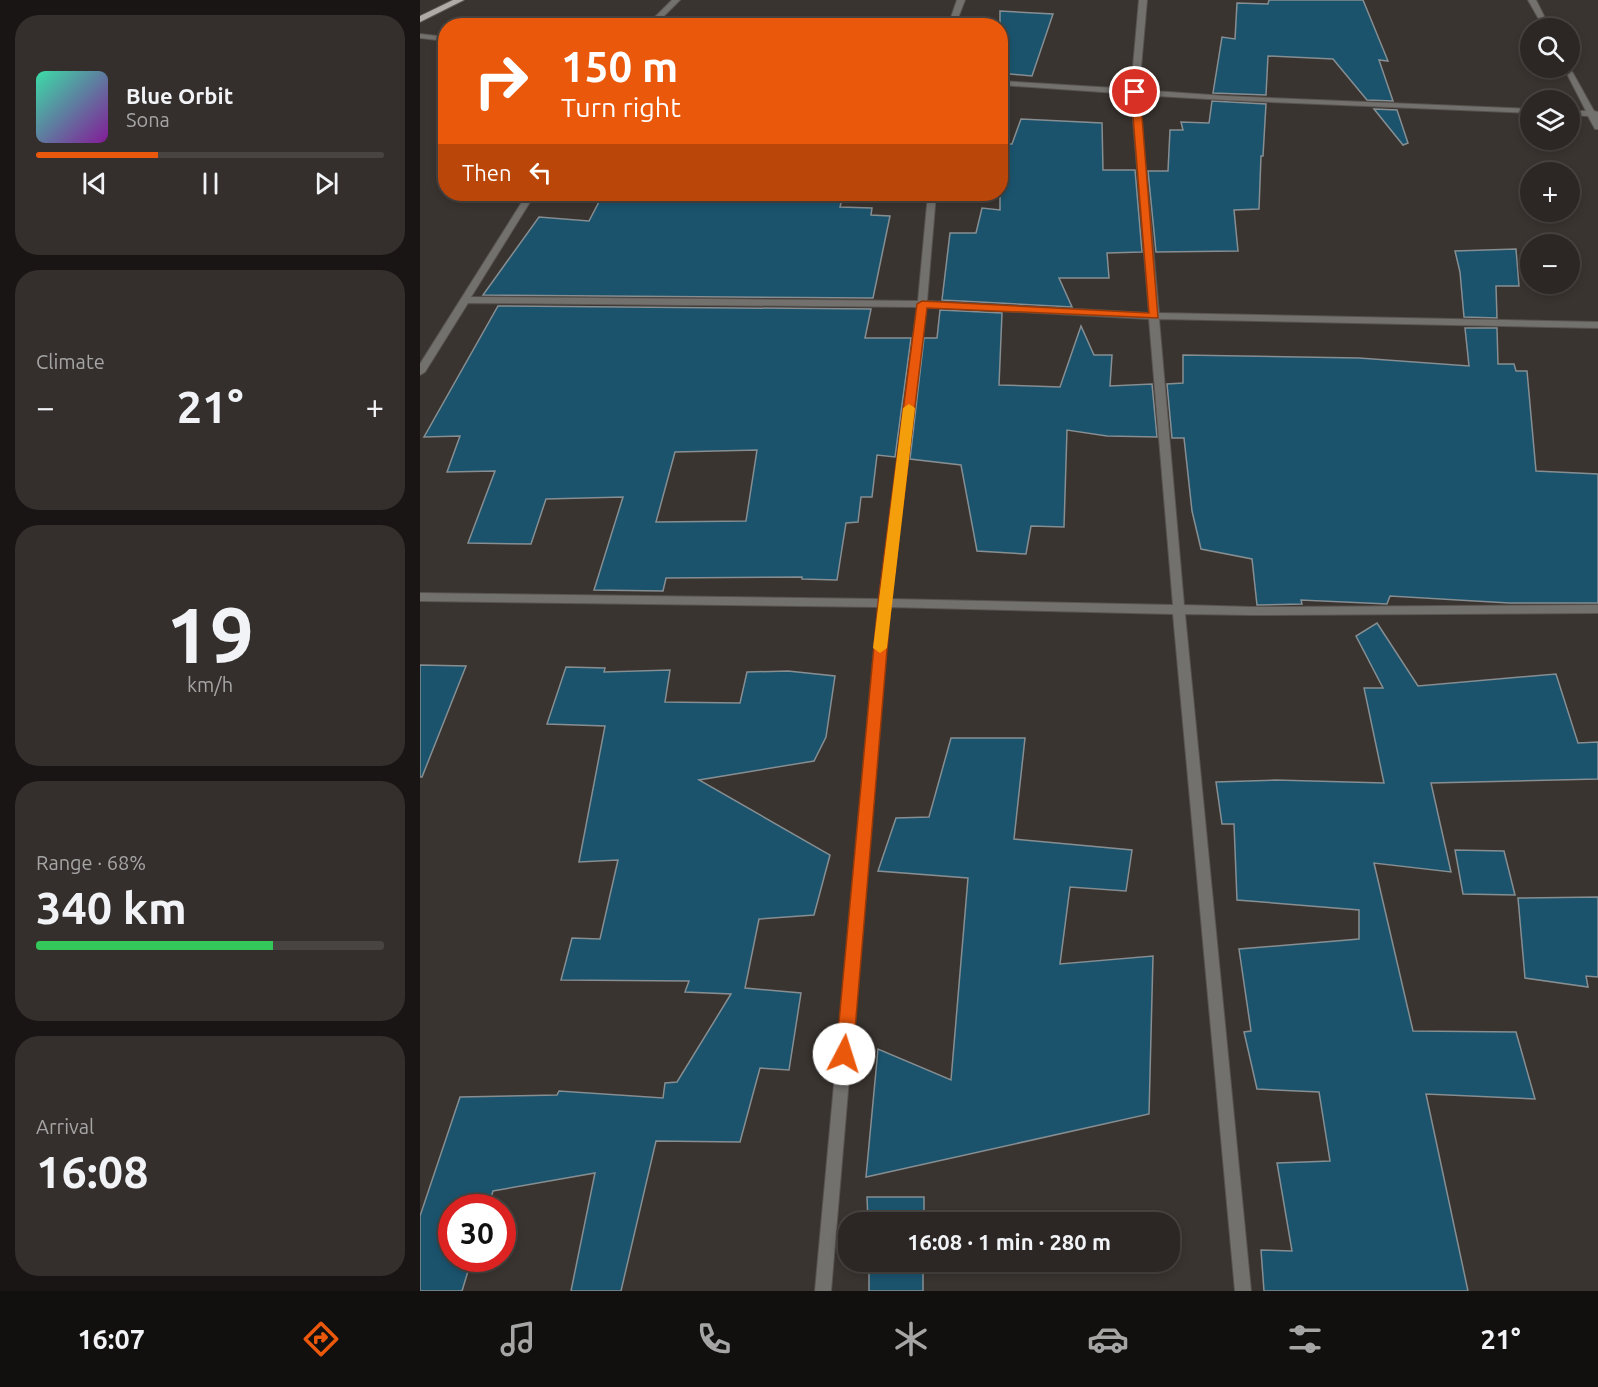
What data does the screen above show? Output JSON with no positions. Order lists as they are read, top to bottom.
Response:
{
  "page": {
    "map_buttons": ["+", "−"],
    "turn": ["150 m", "Turn right"],
    "song": ["Blue Orbit", "Sona"],
    "then": "Then",
    "tile": [
      "Climate",
      ["19", "km/h"],
      ["Range · 68%", "340 km"],
      ["Arrival", "16:08"]
    ],
    "heat": ["−", "21°", "+"],
    "limit": "30",
    "trip": "16:08 · 1 min · 280 m",
    "tabs": ["16:07", "21°"]
  }
}
